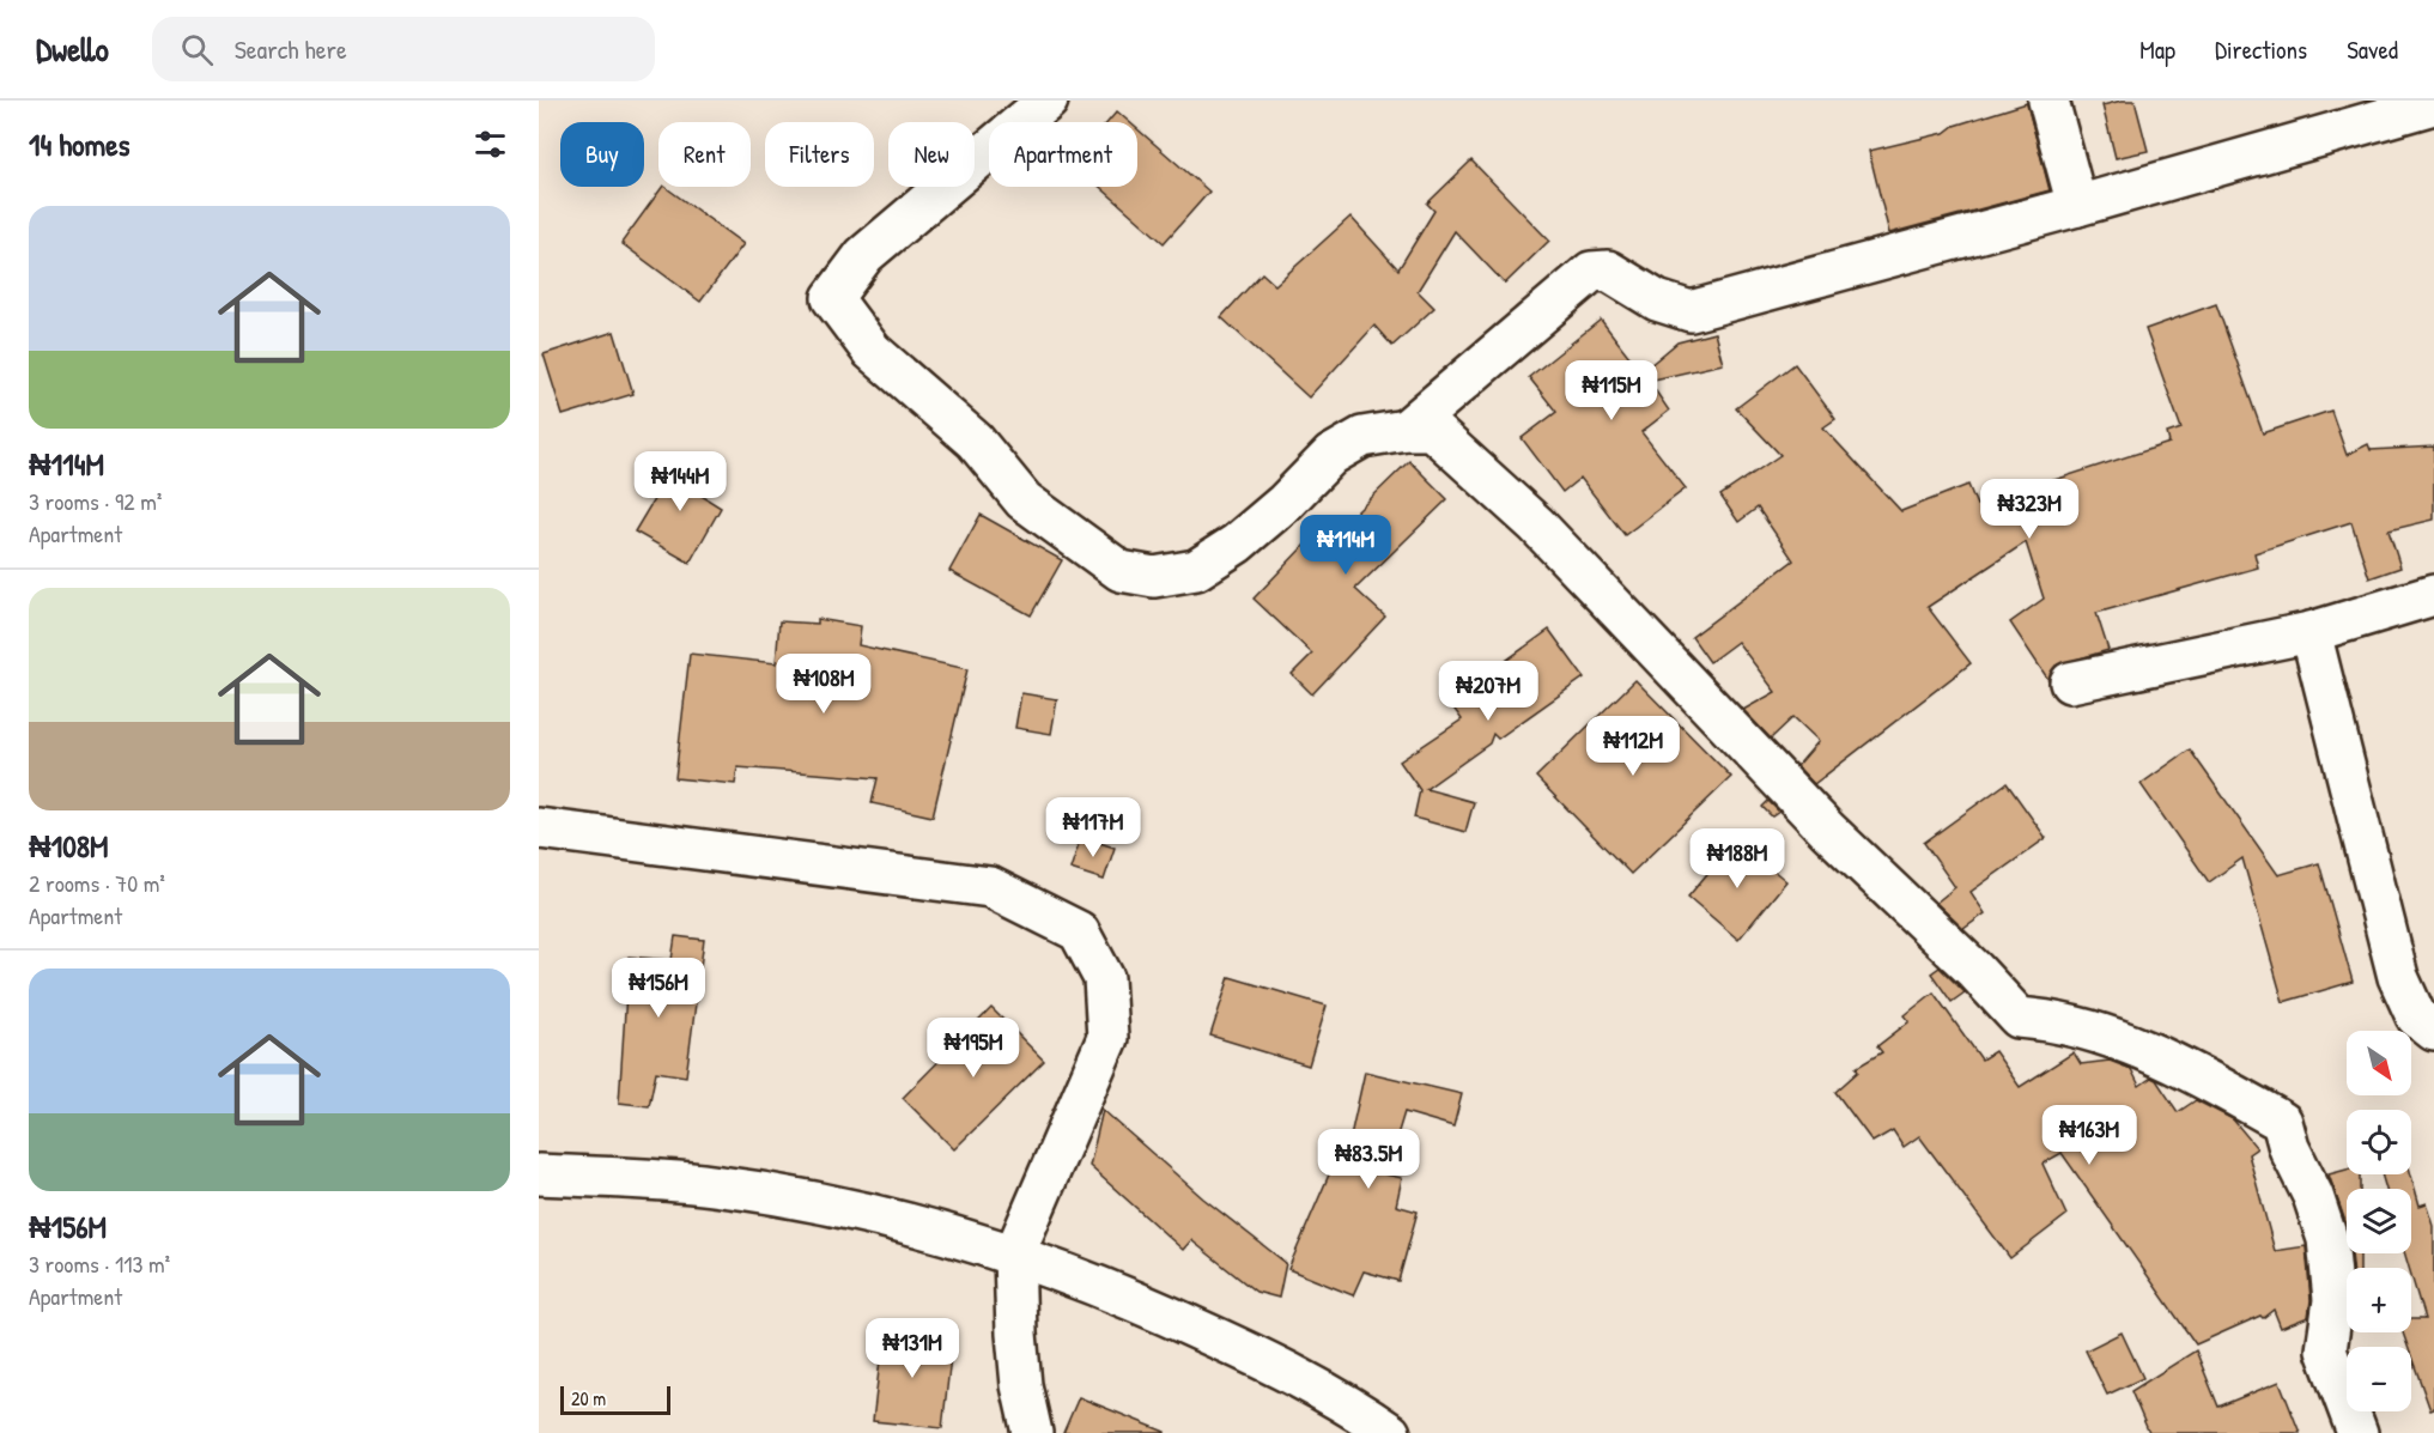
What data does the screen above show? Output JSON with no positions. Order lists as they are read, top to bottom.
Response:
{
  "scale_bar": "20 m",
  "north": "bottom right",
  "page": {
    "header": "Dwello",
    "search": "Search here",
    "nav": ["Map", "Directions", "Saved"],
    "heading": "14 homes",
    "chip": [
      "Buy",
      "Rent",
      "Filters",
      "New",
      "Apartment"
    ],
    "list": [
      {
        "name": "₦114M",
        "note": "3 rooms · 92 m² · Apartment"
      },
      {
        "name": "₦108M",
        "note": "2 rooms · 70 m² · Apartment"
      },
      {
        "name": "₦156M",
        "note": "3 rooms · 113 m² · Apartment"
      }
    ],
    "price": [
      "₦115M",
      "₦144M",
      "₦323M",
      "₦114M",
      "₦108M",
      "₦207M",
      "₦112M",
      "₦117M",
      "₦188M",
      "₦156M",
      "₦195M",
      "₦163M",
      "₦83.5M",
      "₦131M"
    ],
    "map_buttons": ["+", "−"],
    "scale": "20 m"
  }
}
